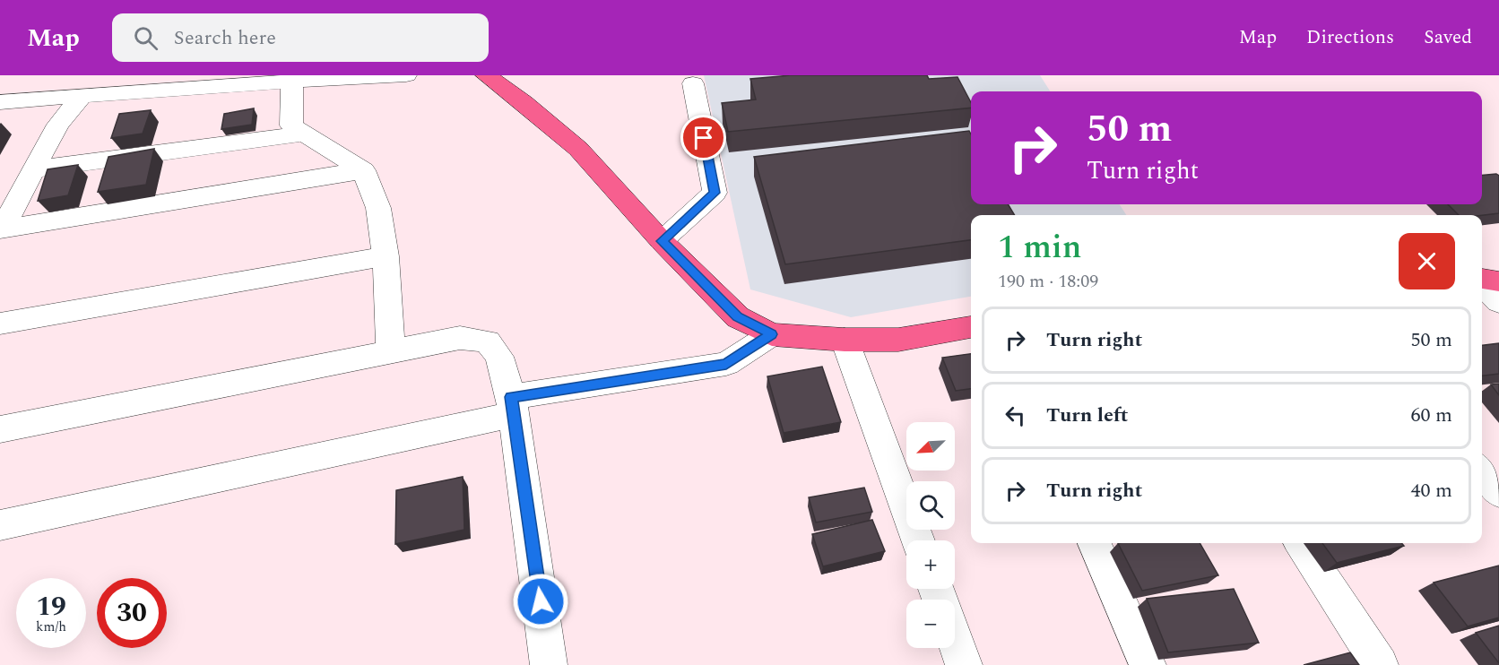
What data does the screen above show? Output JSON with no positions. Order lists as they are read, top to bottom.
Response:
{
  "north": "bottom left",
  "page": {
    "header": "Map",
    "search": "Search here",
    "nav": ["Map", "Directions", "Saved"],
    "turn": ["50 m", "Turn right"],
    "heading": ["1 min", "190 m · 18:09"],
    "list": [
      {
        "name": "Turn right",
        "value": "50 m"
      },
      {
        "name": "Turn left",
        "value": "60 m"
      },
      {
        "name": "Turn right",
        "value": "40 m"
      }
    ],
    "map_buttons": ["+", "−"],
    "speed": "19 km/h",
    "limit": "30"
  }
}
